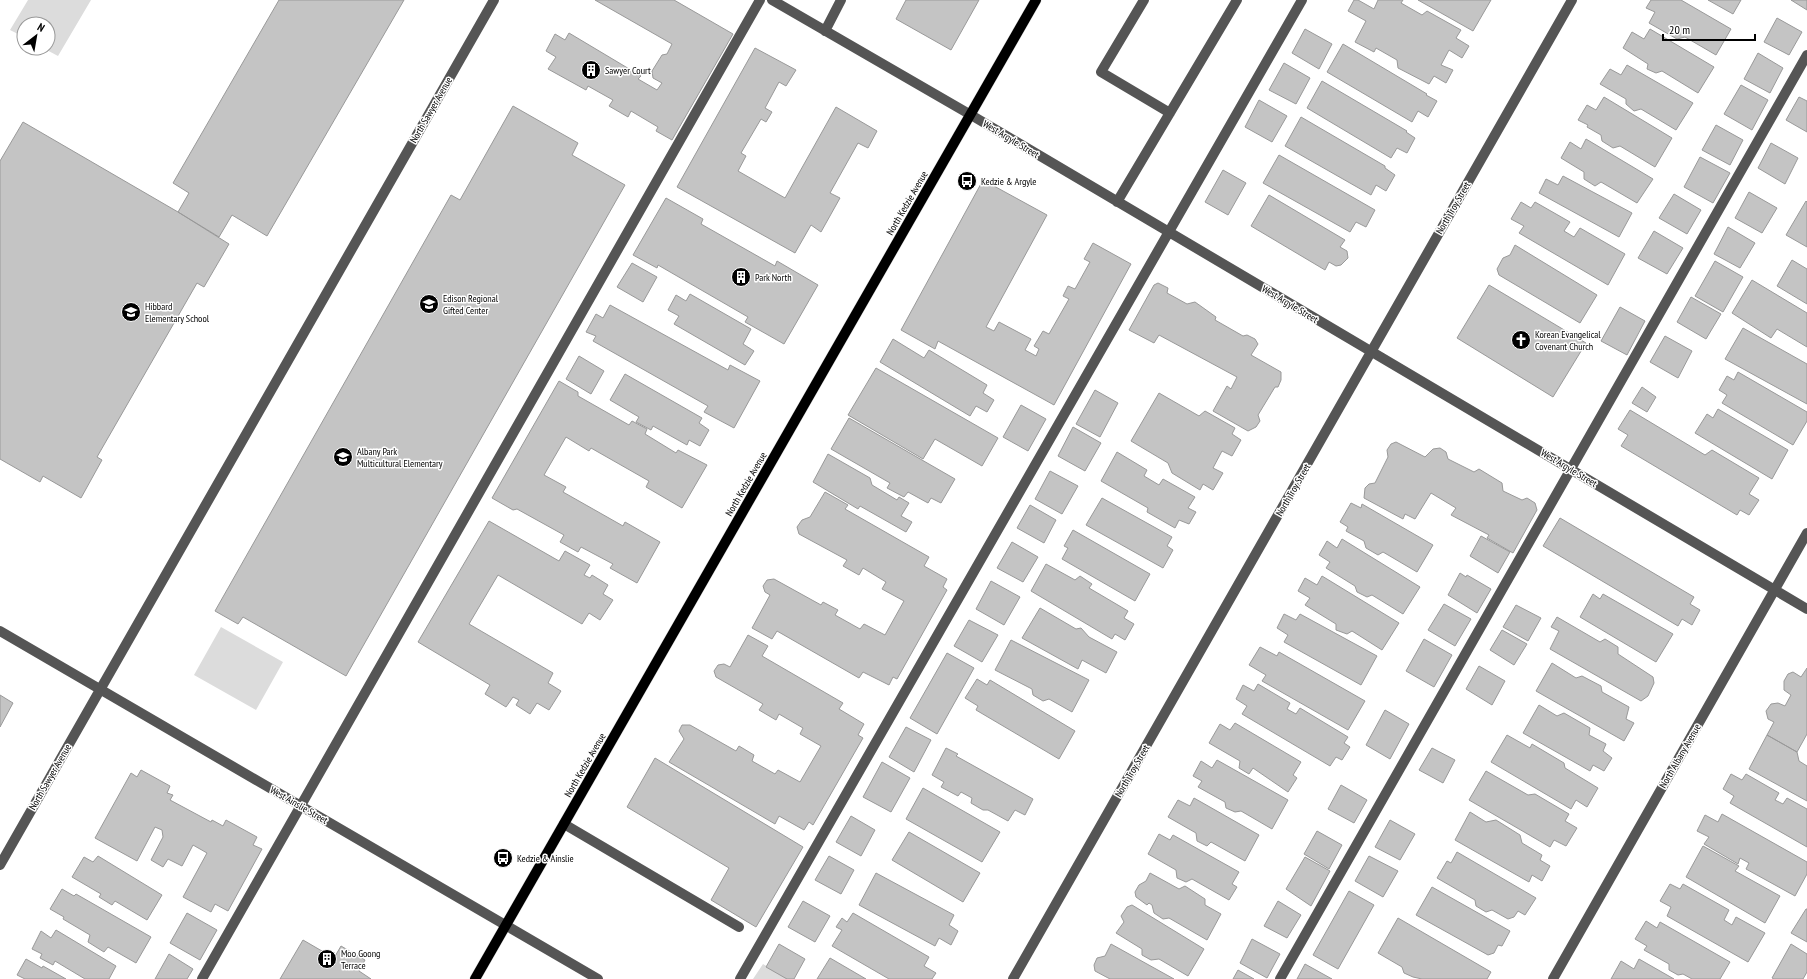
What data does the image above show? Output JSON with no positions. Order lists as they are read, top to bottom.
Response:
{
  "streets": {
    "main road": ["North Kedzie Avenue"],
    "street": [
      "North Sawyer Avenue",
      "West Argyle Street",
      "North Troy Street",
      "North Albany Avenue",
      "West Ainslie Street"
    ]
  },
  "crossings": [
    ["North Sawyer Avenue", "West Ainslie Street"],
    ["West Argyle Street", "North Kedzie Avenue"],
    ["West Argyle Street", "North Troy Street"],
    ["West Argyle Street", "North Albany Avenue"],
    ["North Kedzie Avenue", "West Ainslie Street"]
  ],
  "places": {
    "building": ["Sawyer Court", "Park North", "Moo Goong Terrace"],
    "bus stop": ["Kedzie & Argyle", "Kedzie & Ainslie"],
    "school or university": ["Edison Regional Gifted Center", "Hibbard Elementary School", "Albany Park Multicultural Elementary"],
    "church": ["Korean Evangelical Covenant Church"]
  },
  "scale_bar": "20 m",
  "north": "top right"
}
